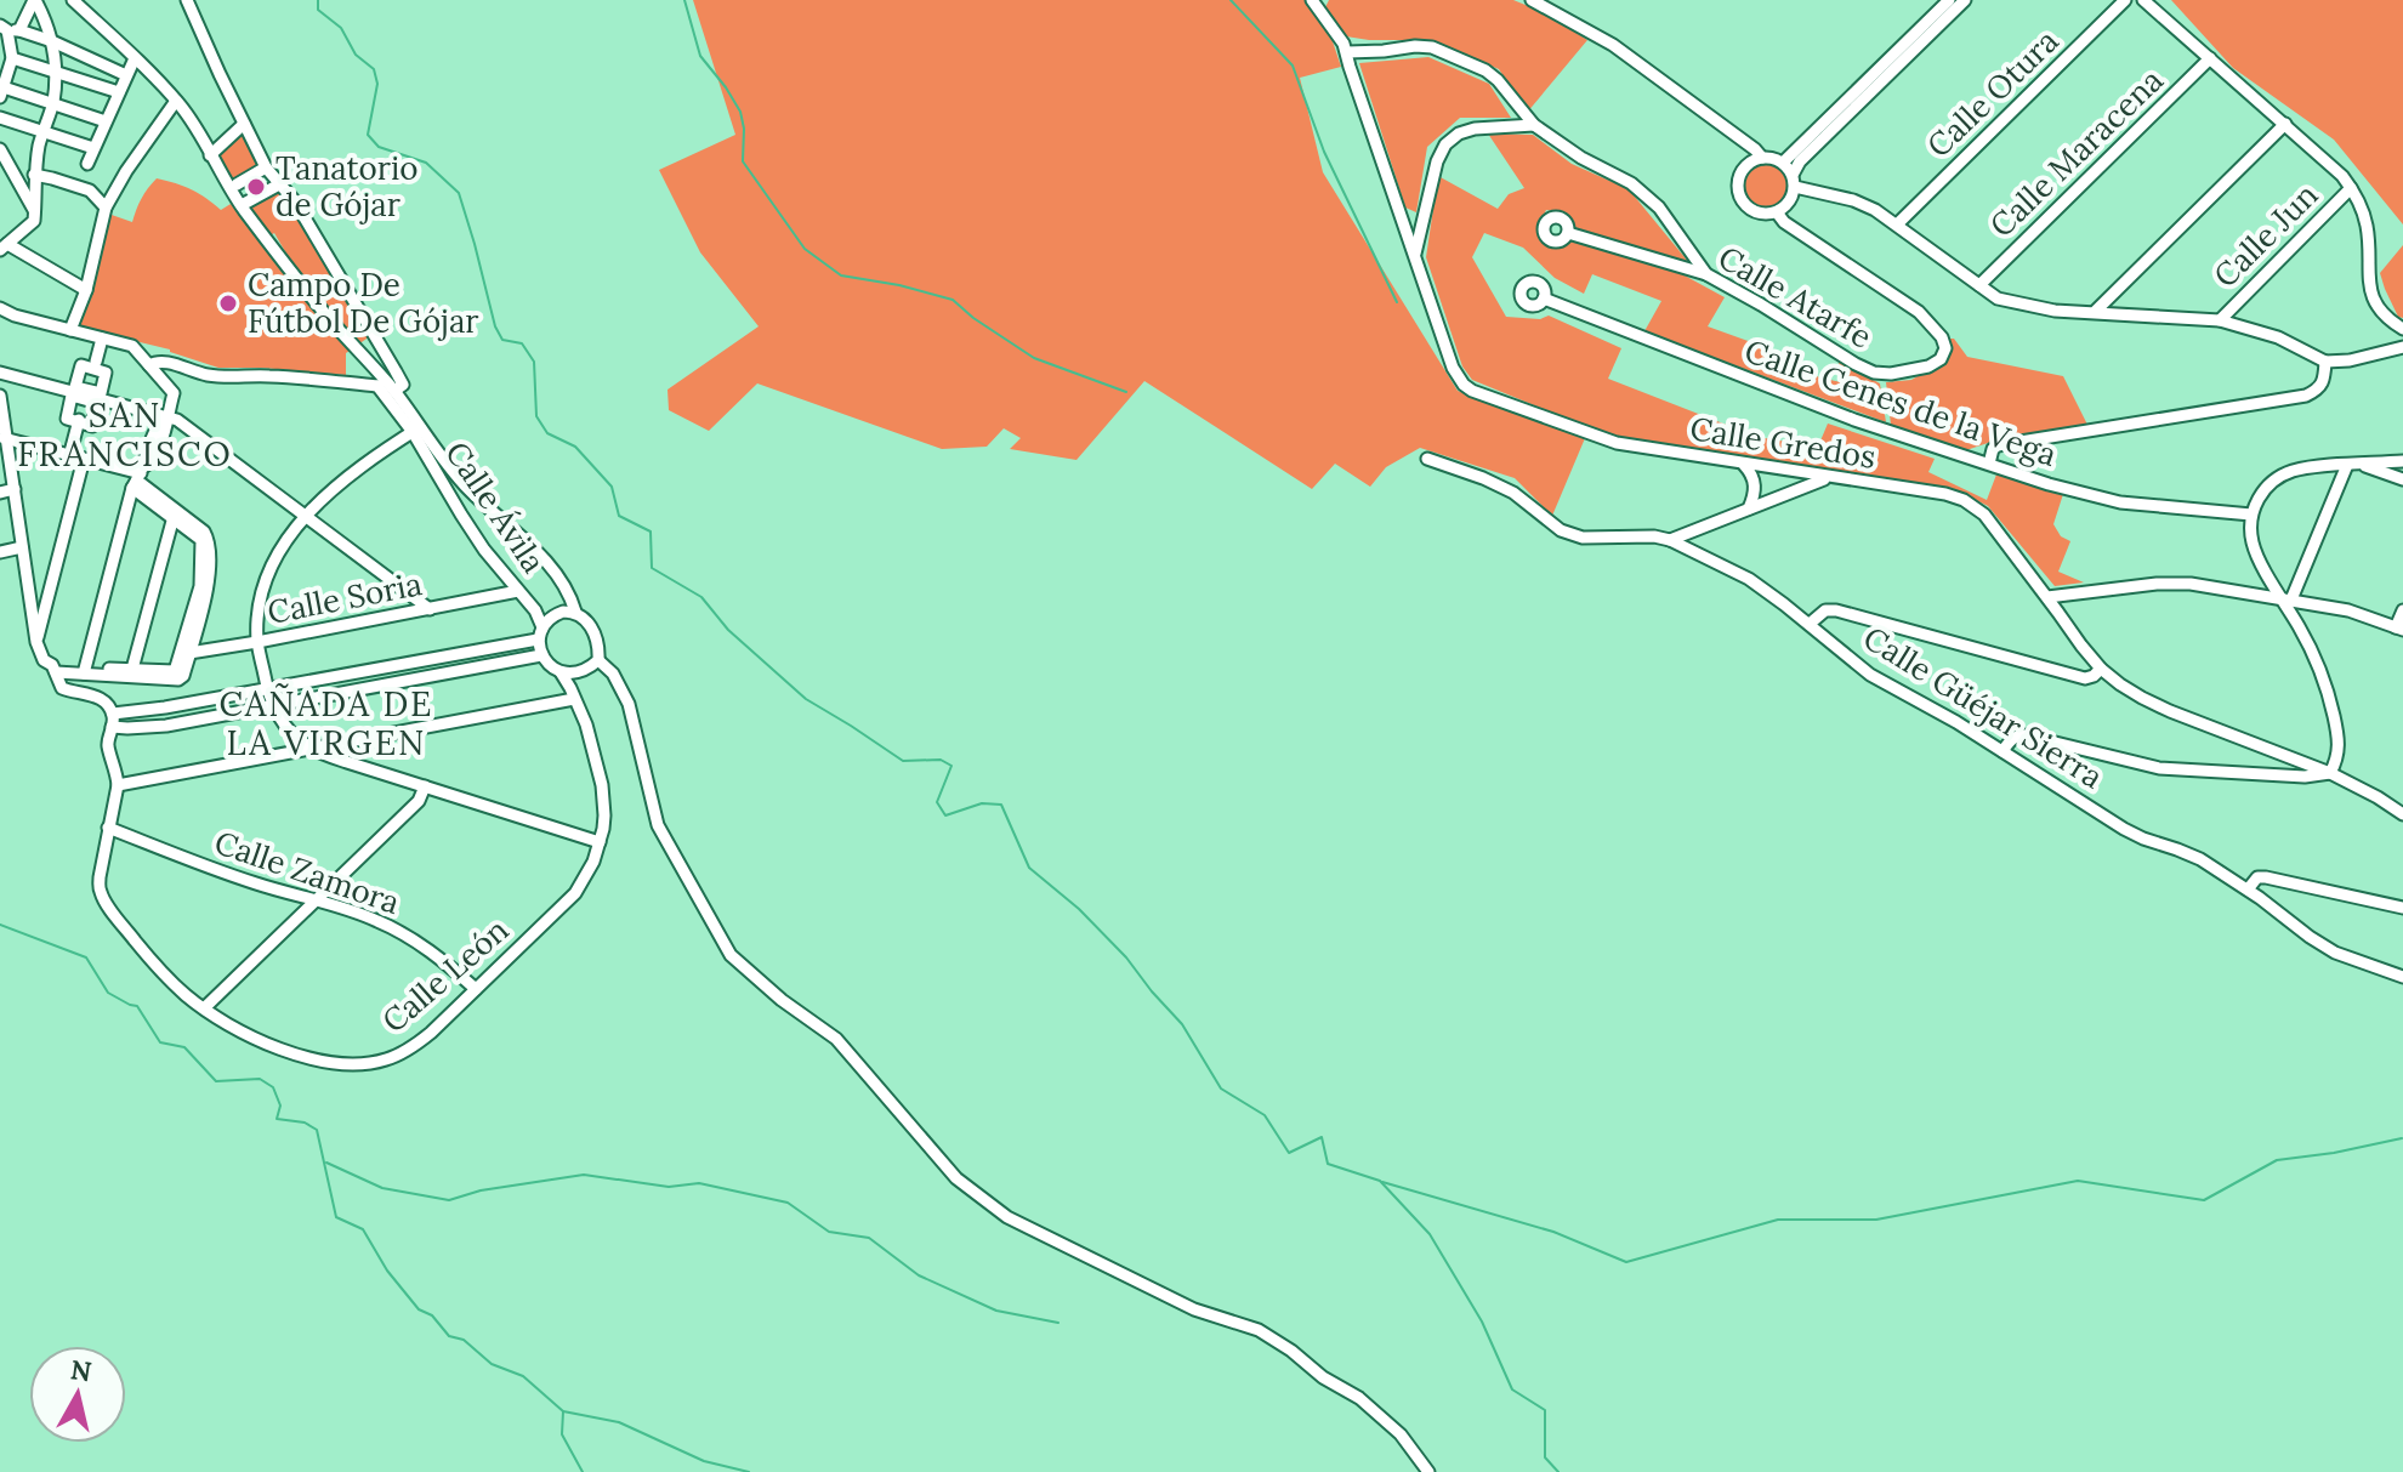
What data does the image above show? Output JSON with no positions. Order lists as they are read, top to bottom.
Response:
{
  "streets": {
    "street": [
      "Calle Otura",
      "Calle Maracena",
      "Calle Jun",
      "Calle Atarfe",
      "Calle Cenes de la Vega",
      "Calle Gredos",
      "Calle Ávila",
      "Calle Soria",
      "Calle Güéjar Sierra",
      "Calle Zamora",
      "Calle León"
    ]
  },
  "crossings": [
    ["Calle Ávila", "Calle Soria"],
    ["Calle Ávila", "Calle León"],
    ["Calle Zamora", "Calle León"]
  ],
  "districts": ["SAN FRANCISCO", "CAÑADA DE LA VIRGEN"],
  "places": ["Tanatorio de Gójar", "Campo De Fútbol De Gójar"],
  "north": "top"
}
